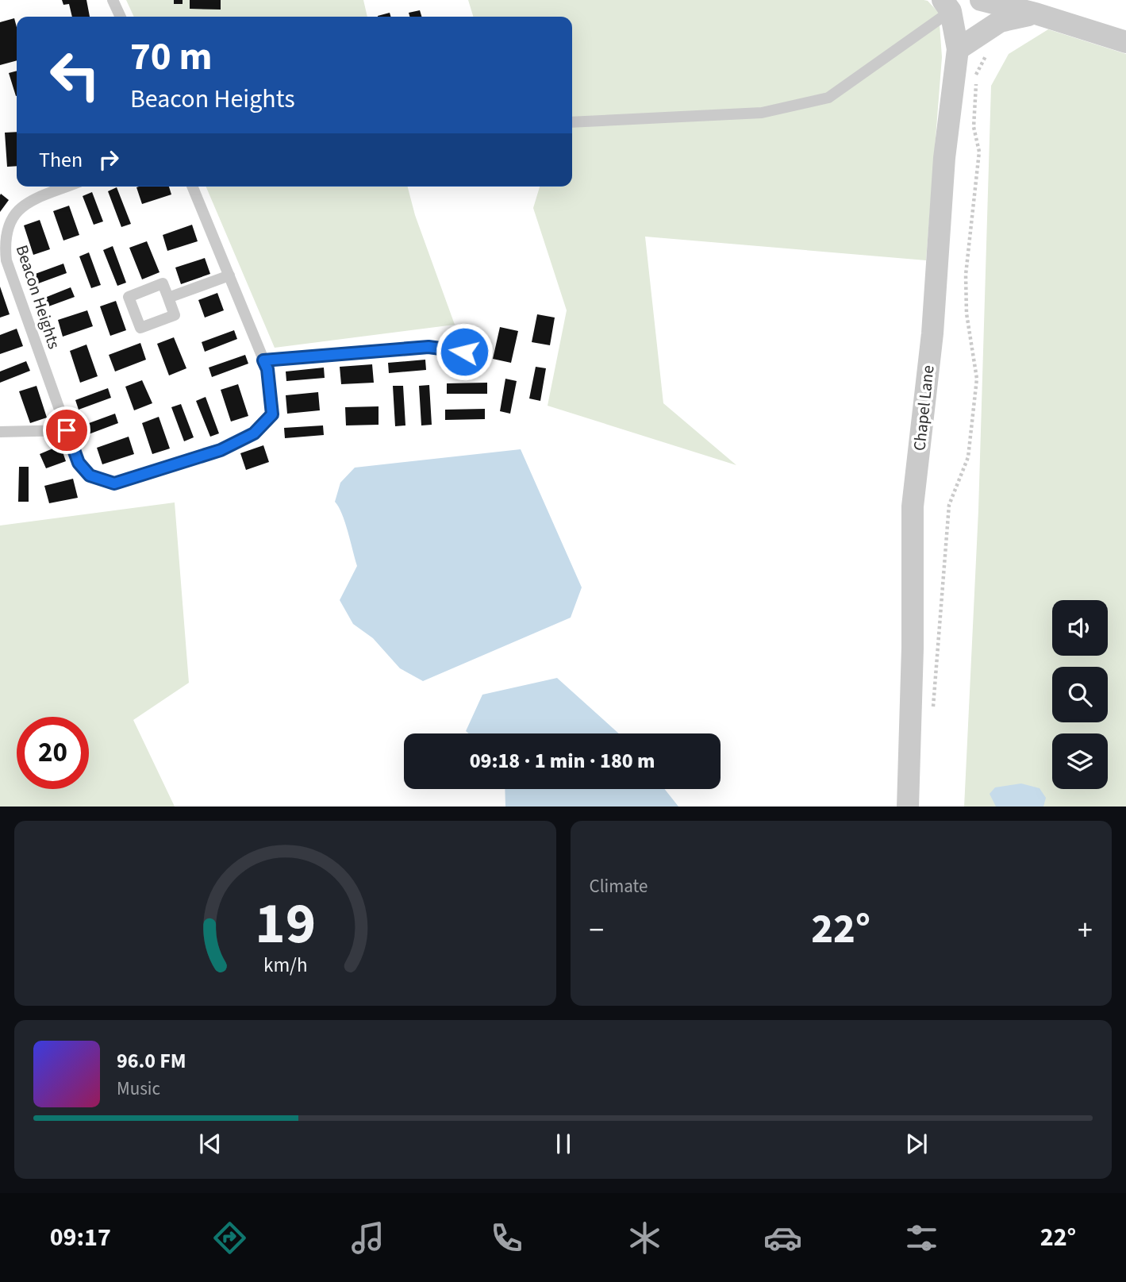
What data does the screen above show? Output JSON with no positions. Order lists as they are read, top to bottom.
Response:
{
  "streets": {
    "street": ["Chapel Lane"],
    "lane": ["Beacon Heights"]
  },
  "page": {
    "turn": ["70 m", "Beacon Heights"],
    "then": "Then",
    "limit": "20",
    "trip": "09:18 · 1 min · 180 m",
    "tile": "Climate",
    "heat": ["−", "22°", "+"],
    "song": ["96.0 FM", "Music"],
    "tabs": ["09:17", "22°"],
    "gauge": ["19", "km/h"]
  }
}
